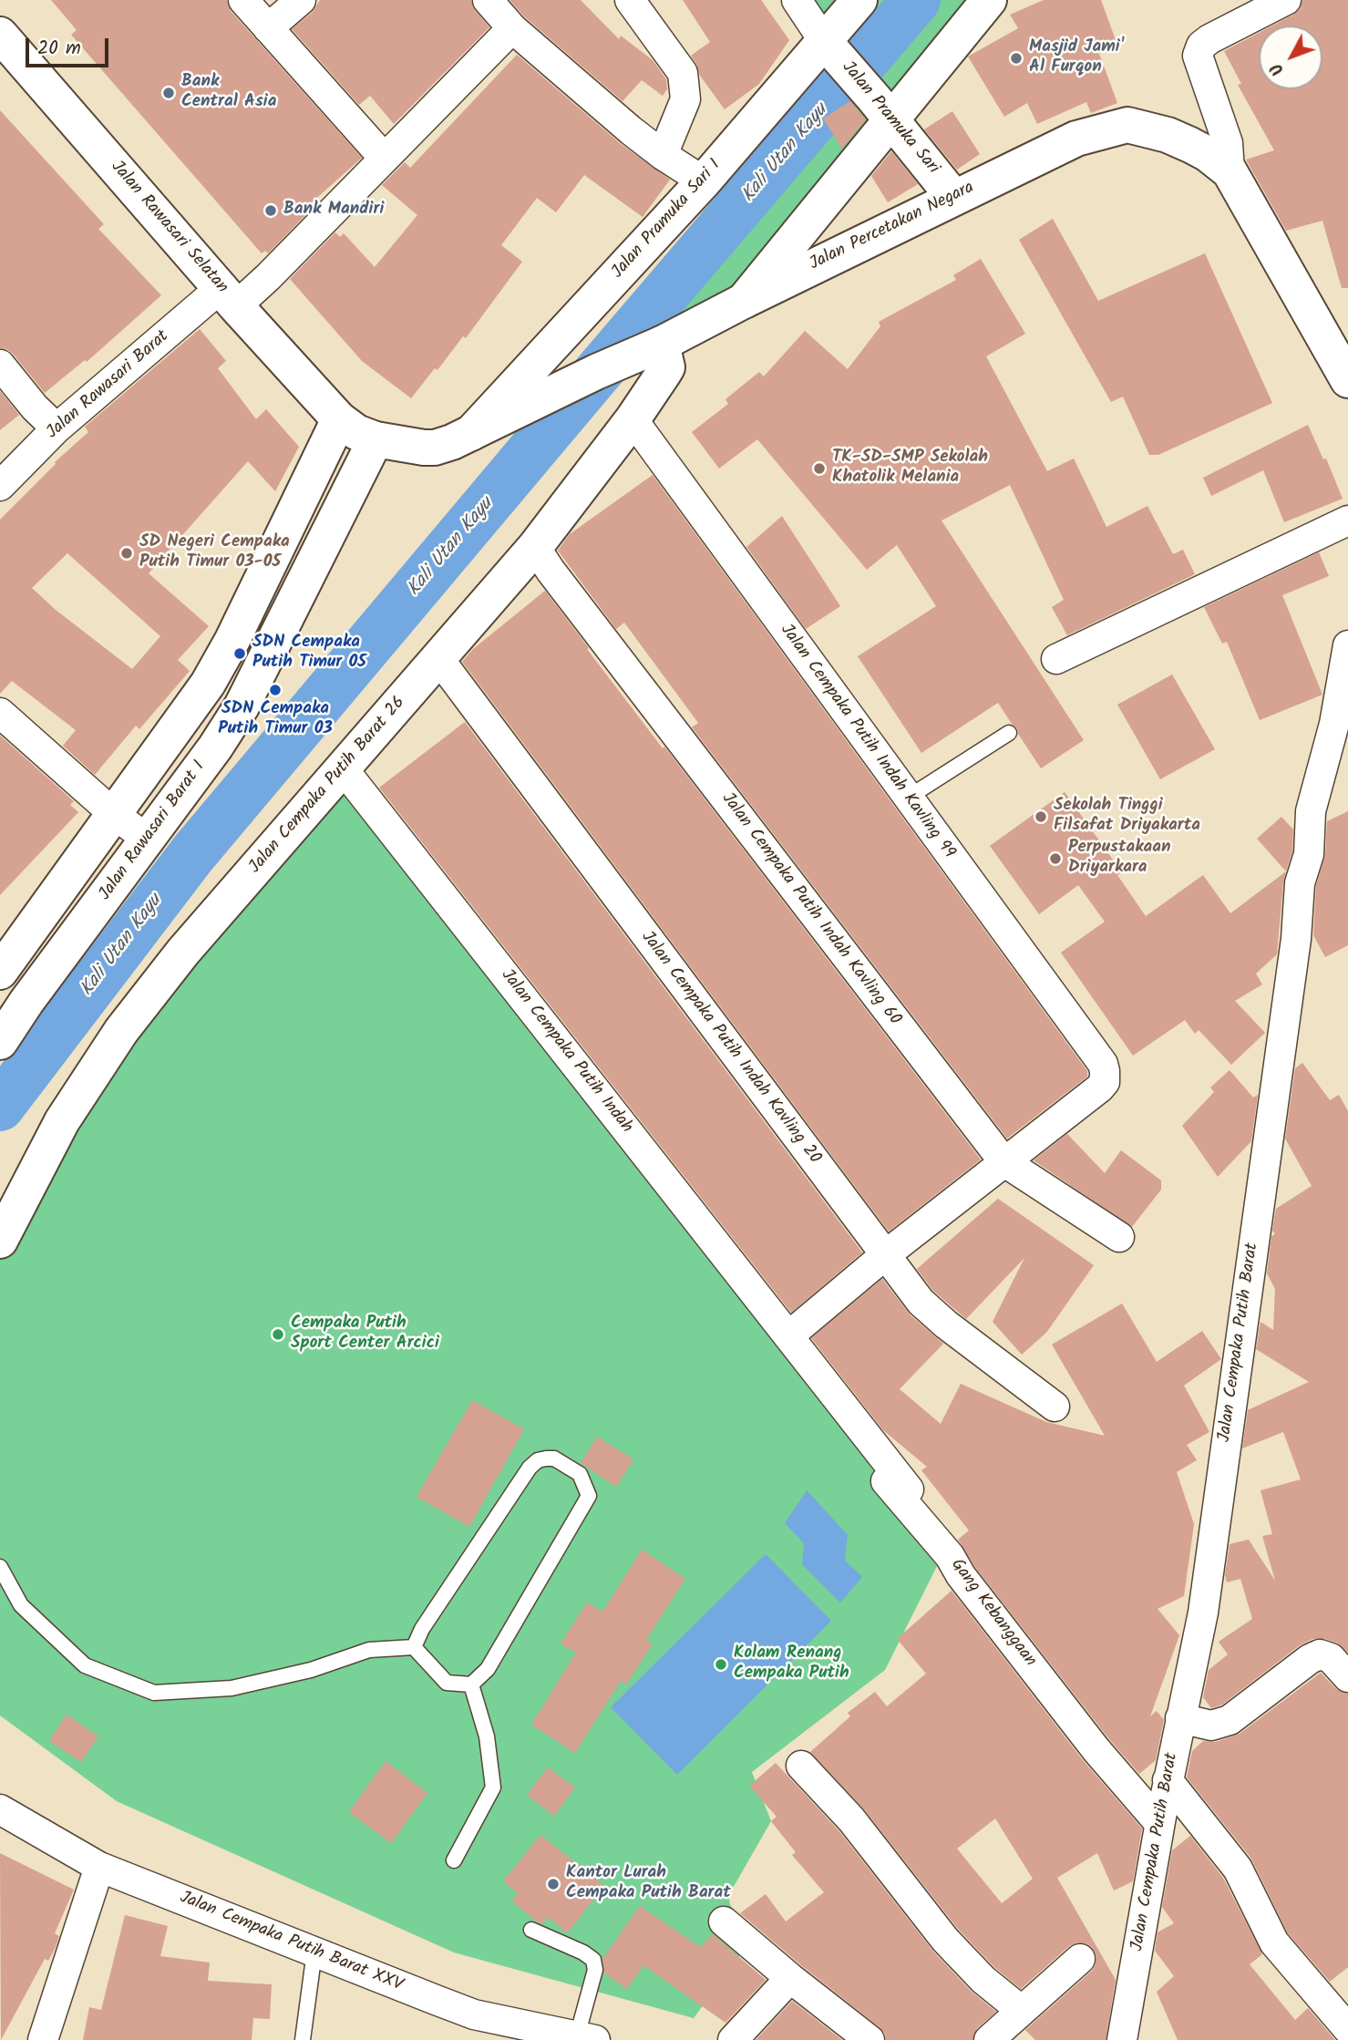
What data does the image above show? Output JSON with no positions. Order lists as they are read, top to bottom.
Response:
{
  "streets": {
    "street": [
      "Jalan Pramuka Sari",
      "Jalan Pramuka Sari I",
      "Jalan Percetakan Negara",
      "Jalan Rawasari Selatan",
      "Jalan Rawasari Barat",
      "Jalan Cempaka Putih Indah Kavling 99",
      "Jalan Cempaka Putih Barat 26",
      "Jalan Rawasari Barat I",
      "Jalan Cempaka Putih Indah Kavling 60",
      "Jalan Cempaka Putih Indah Kavling 20",
      "Jalan Cempaka Putih Indah",
      "Jalan Cempaka Putih Barat",
      "Gang Kebanggaan",
      "Jalan Cempaka Putih Barat XXV"
    ]
  },
  "crossings": [
    ["Jalan Pramuka Sari", "Jalan Pramuka Sari I"],
    ["Jalan Pramuka Sari", "Jalan Percetakan Negara"],
    ["Jalan Pramuka Sari I", "Jalan Percetakan Negara"],
    ["Jalan Percetakan Negara", "Jalan Rawasari Selatan"],
    ["Jalan Percetakan Negara", "Jalan Cempaka Putih Barat 26"],
    ["Jalan Percetakan Negara", "Jalan Rawasari Barat I"],
    ["Jalan Rawasari Selatan", "Jalan Rawasari Barat"],
    ["Jalan Cempaka Putih Indah Kavling 99", "Jalan Cempaka Putih Barat 26"],
    ["Jalan Cempaka Putih Indah Kavling 99", "Jalan Cempaka Putih Indah Kavling 60"],
    ["Jalan Cempaka Putih Barat 26", "Jalan Cempaka Putih Indah Kavling 60"],
    ["Jalan Cempaka Putih Barat 26", "Jalan Cempaka Putih Indah Kavling 20"],
    ["Jalan Cempaka Putih Barat 26", "Jalan Cempaka Putih Indah"],
    ["Jalan Cempaka Putih Indah", "Gang Kebanggaan"],
    ["Jalan Cempaka Putih Barat", "Gang Kebanggaan"]
  ],
  "water": ["Kali Utan Kayu"],
  "places": [
    "Masjid Jami' Al Furqon",
    "Bank Central Asia",
    "Bank Mandiri",
    "TK-SD-SMP Sekolah Khatolik Melania",
    "SD Negeri Cempaka Putih Timur 03-05",
    "SDN Cempaka Putih Timur 05",
    "SDN Cempaka Putih Timur 03",
    "Sekolah Tinggi Filsafat Driyakarta",
    "Perpustakaan Driyarkara",
    "Cempaka Putih Sport Center Arcici",
    "Kolam Renang Cempaka Putih",
    "Kantor Lurah Cempaka Putih Barat"
  ],
  "scale_bar": "20 m",
  "north": "bottom left"
}
